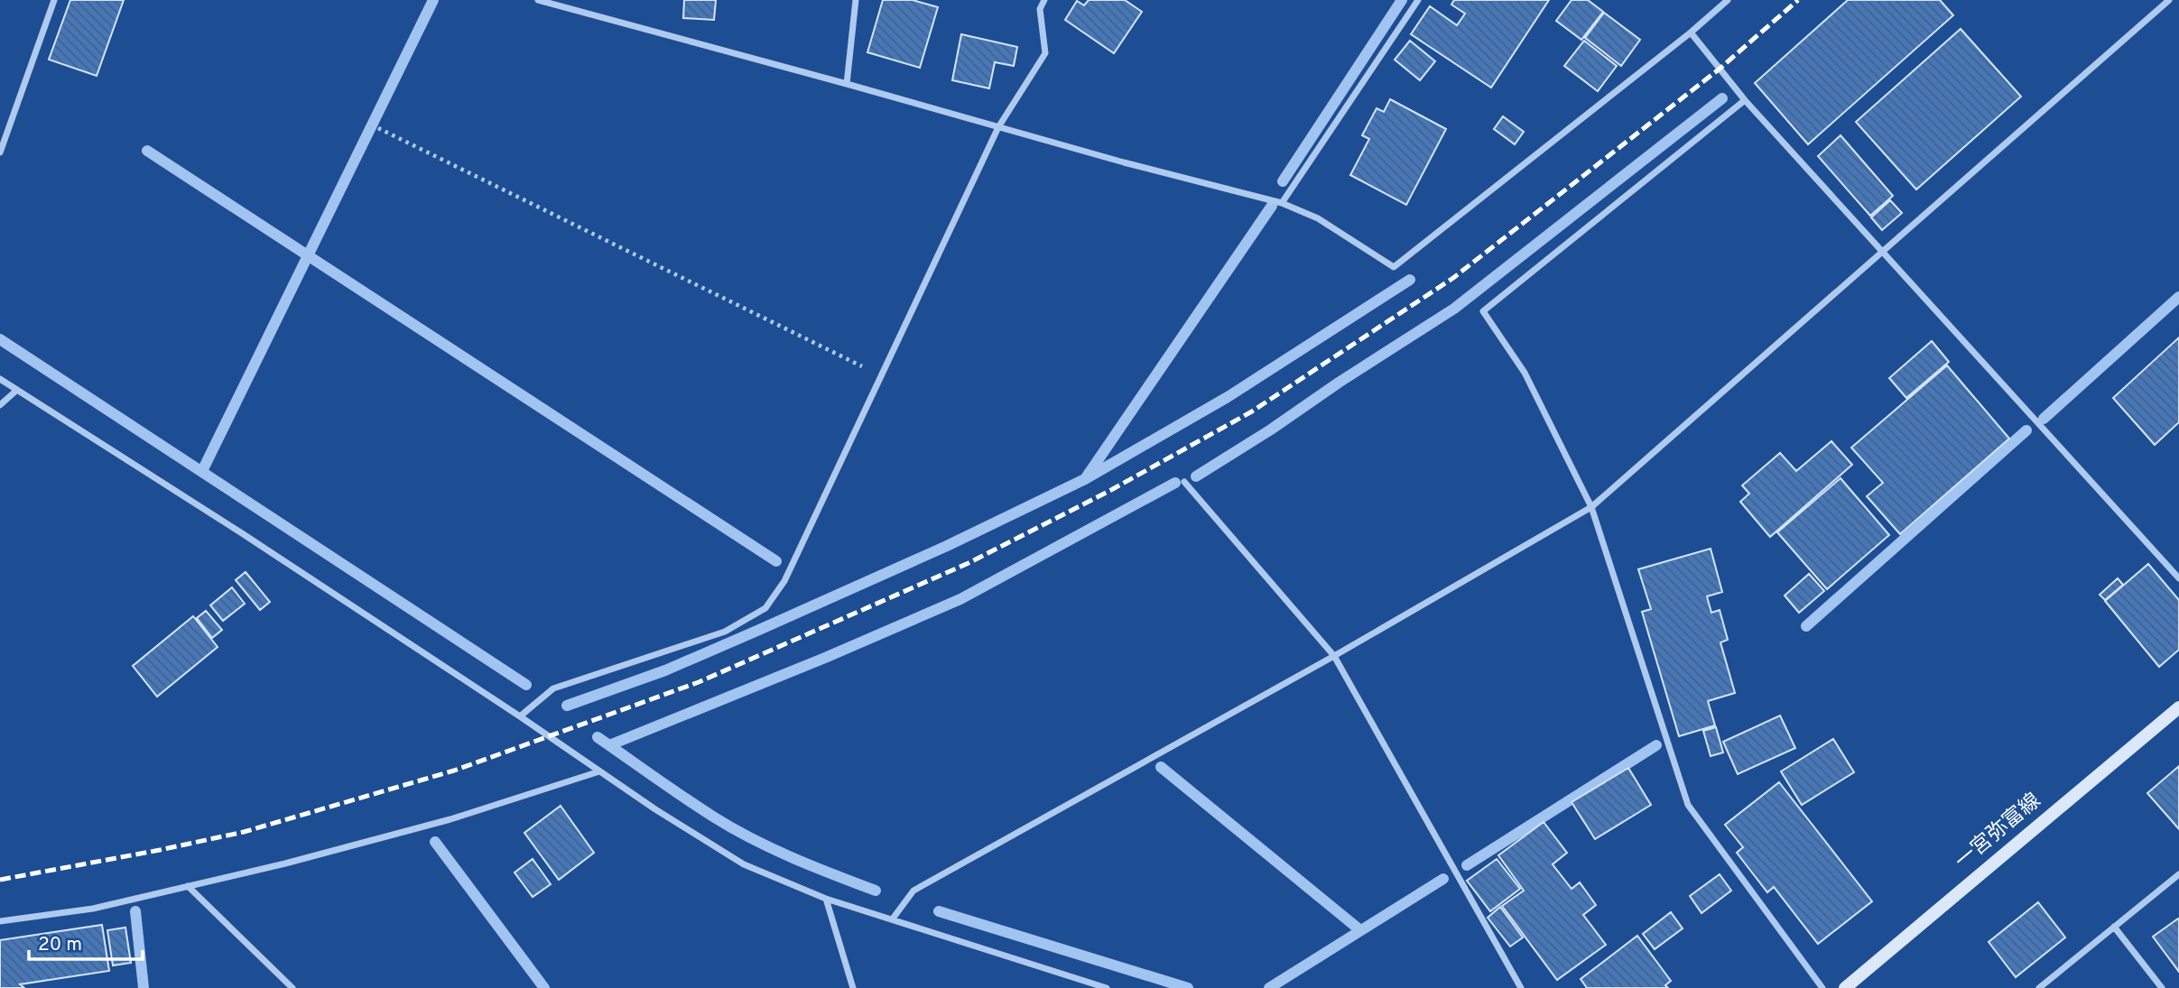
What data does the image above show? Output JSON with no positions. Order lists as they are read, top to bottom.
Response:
{
  "streets": {
    "main road": ["一宮弥富線"]
  },
  "scale_bar": "20 m"
}
